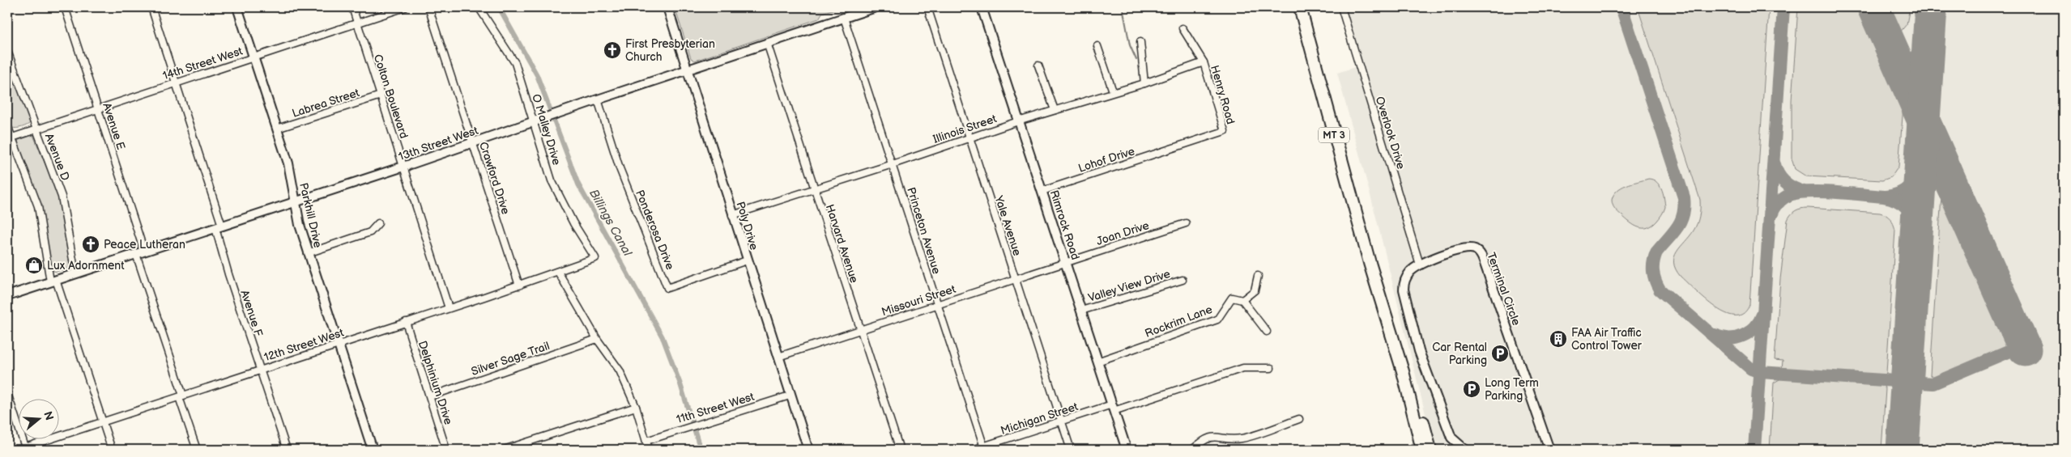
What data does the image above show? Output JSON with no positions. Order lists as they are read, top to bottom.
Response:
{
  "streets": {
    "highway": ["MT 3"],
    "street": [
      "14th Street West",
      "Henry Road",
      "Colton Boulevard",
      "Labrea Street",
      "Avenue E",
      "Illinois Street",
      "O Malley Drive",
      "Overlook Drive",
      "13th Street West",
      "Avenue D",
      "Lohof Drive",
      "Crawford Drive",
      "Parkhill Drive",
      "Rimrock Road",
      "Poly Drive",
      "Yale Avenue",
      "Ponderosa Drive",
      "Princeton Avenue",
      "Joan Drive",
      "Harvard Avenue",
      "Valley View Drive",
      "Terminal Circle",
      "Missouri Street",
      "Avenue F",
      "Rockrim Lane",
      "12th Street West",
      "Silver Sage Trail",
      "Delphinium Drive",
      "11th Street West",
      "Michigan Street"
    ]
  },
  "crossings": [
    ["14th Street West", "Colton Boulevard"],
    ["14th Street West", "Avenue E"],
    ["14th Street West", "Avenue D"],
    ["14th Street West", "Parkhill Drive"],
    ["14th Street West", "Avenue F"],
    ["Henry Road", "Illinois Street"],
    ["Henry Road", "Lohof Drive"],
    ["Colton Boulevard", "Labrea Street"],
    ["Colton Boulevard", "13th Street West"],
    ["Colton Boulevard", "12th Street West"],
    ["Labrea Street", "Parkhill Drive"],
    ["Avenue E", "13th Street West"],
    ["Avenue E", "12th Street West"],
    ["Illinois Street", "Rimrock Road"],
    ["Illinois Street", "Poly Drive"],
    ["Illinois Street", "Yale Avenue"],
    ["Illinois Street", "Princeton Avenue"],
    ["Illinois Street", "Harvard Avenue"],
    ["O Malley Drive", "13th Street West"],
    ["O Malley Drive", "12th Street West"],
    ["Overlook Drive", "Terminal Circle"],
    ["13th Street West", "Avenue D"],
    ["13th Street West", "Crawford Drive"],
    ["13th Street West", "Parkhill Drive"],
    ["13th Street West", "Poly Drive"],
    ["13th Street West", "Ponderosa Drive"],
    ["13th Street West", "Princeton Avenue"],
    ["13th Street West", "Harvard Avenue"],
    ["13th Street West", "Avenue F"],
    ["Lohof Drive", "Rimrock Road"],
    ["Crawford Drive", "12th Street West"],
    ["Parkhill Drive", "12th Street West"],
    ["Rimrock Road", "Joan Drive"],
    ["Rimrock Road", "Valley View Drive"],
    ["Rimrock Road", "Missouri Street"],
    ["Rimrock Road", "Rockrim Lane"],
    ["Rimrock Road", "Michigan Street"],
    ["Poly Drive", "Ponderosa Drive"],
    ["Poly Drive", "Missouri Street"],
    ["Poly Drive", "11th Street West"],
    ["Yale Avenue", "Missouri Street"],
    ["Yale Avenue", "Michigan Street"],
    ["Princeton Avenue", "Missouri Street"],
    ["Princeton Avenue", "Michigan Street"],
    ["Joan Drive", "Missouri Street"],
    ["Harvard Avenue", "Missouri Street"],
    ["Avenue F", "12th Street West"],
    ["12th Street West", "Delphinium Drive"],
    ["Silver Sage Trail", "Delphinium Drive"]
  ],
  "water": ["Billings Canal"],
  "places": {
    "church": ["First Presbyterian Church", "Peace Lutheran"],
    "shop": ["Lux Adornment"],
    "building": ["FAA Air Traffic Control Tower"],
    "parking": ["Car Rental Parking", "Long Term Parking"]
  },
  "north": "right"
}
